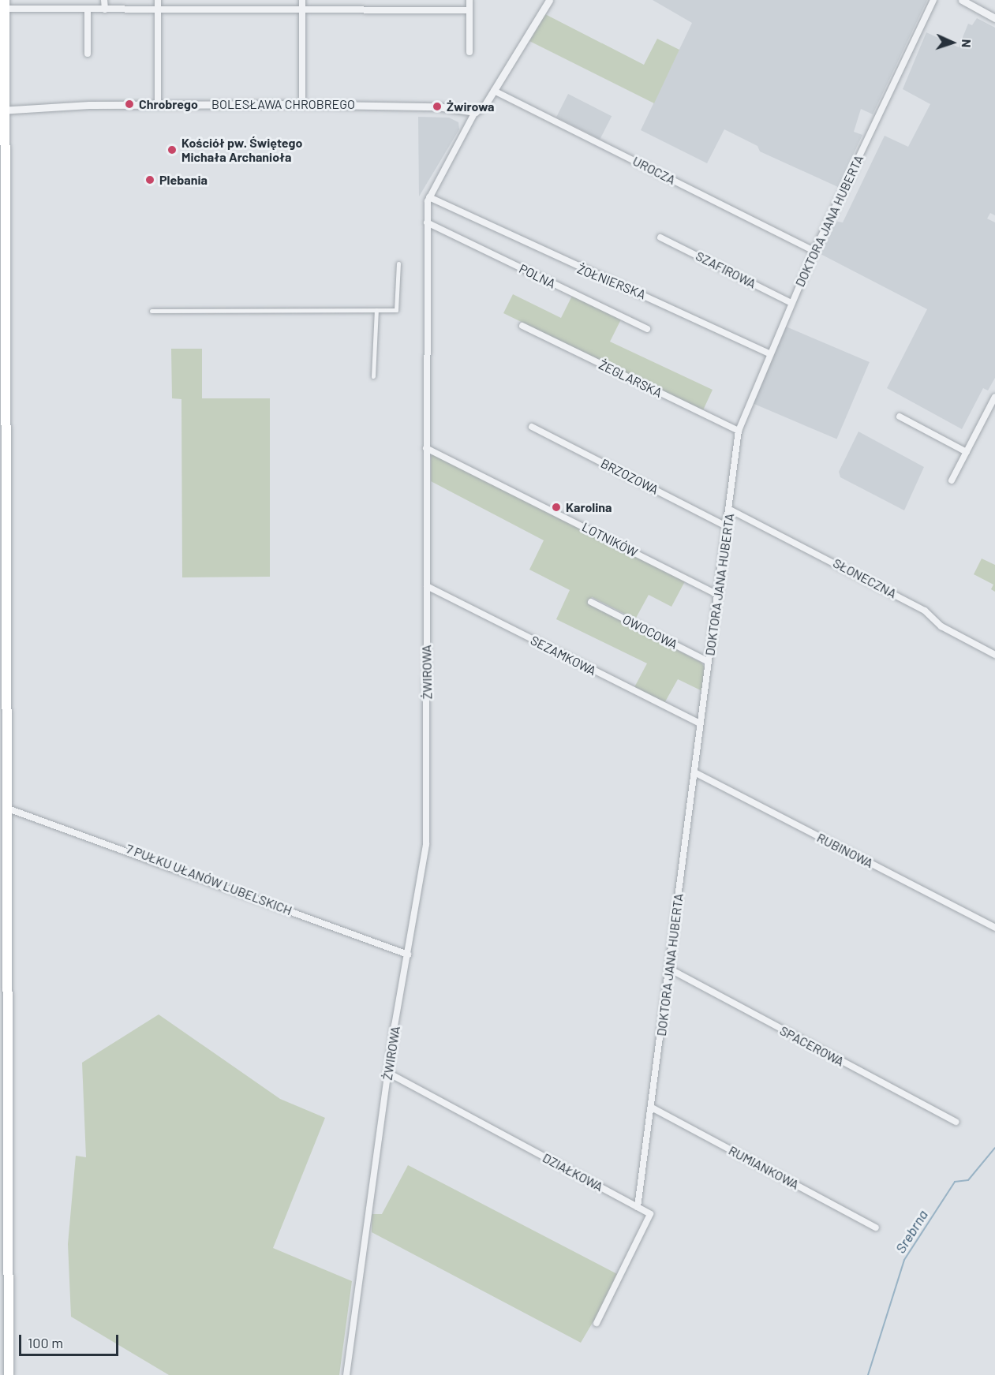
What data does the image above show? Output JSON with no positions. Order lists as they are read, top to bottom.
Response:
{
  "streets": {
    "street": [
      "BOLESŁAWA CHROBREGO",
      "UROCZA",
      "DOKTORA JANA HUBERTA",
      "SZAFIROWA",
      "POLNA",
      "ŻOŁNIERSKA",
      "ŻEGLARSKA",
      "BRZOZOWA",
      "LOTNIKÓW",
      "SŁONECZNA",
      "OWOCOWA",
      "SEZAMKOWA",
      "ŻWIROWA",
      "RUBINOWA",
      "7 PUŁKU UŁANÓW LUBELSKICH",
      "SPACEROWA",
      "RUMIANKOWA",
      "DZIAŁKOWA"
    ]
  },
  "crossings": [
    ["BOLESŁAWA CHROBREGO", "ŻWIROWA"],
    ["UROCZA", "DOKTORA JANA HUBERTA"],
    ["UROCZA", "ŻWIROWA"],
    ["DOKTORA JANA HUBERTA", "SZAFIROWA"],
    ["DOKTORA JANA HUBERTA", "ŻOŁNIERSKA"],
    ["DOKTORA JANA HUBERTA", "ŻEGLARSKA"],
    ["DOKTORA JANA HUBERTA", "BRZOZOWA"],
    ["DOKTORA JANA HUBERTA", "LOTNIKÓW"],
    ["DOKTORA JANA HUBERTA", "SŁONECZNA"],
    ["DOKTORA JANA HUBERTA", "OWOCOWA"],
    ["DOKTORA JANA HUBERTA", "SEZAMKOWA"],
    ["DOKTORA JANA HUBERTA", "RUBINOWA"],
    ["DOKTORA JANA HUBERTA", "SPACEROWA"],
    ["DOKTORA JANA HUBERTA", "RUMIANKOWA"],
    ["DOKTORA JANA HUBERTA", "DZIAŁKOWA"],
    ["POLNA", "ŻWIROWA"],
    ["ŻOŁNIERSKA", "ŻWIROWA"],
    ["LOTNIKÓW", "ŻWIROWA"],
    ["SEZAMKOWA", "ŻWIROWA"],
    ["ŻWIROWA", "7 PUŁKU UŁANÓW LUBELSKICH"],
    ["ŻWIROWA", "DZIAŁKOWA"]
  ],
  "water": ["Srebrna"],
  "places": [
    "Chrobrego",
    "Żwirowa",
    "Kościół pw. Świętego Michała Archanioła",
    "Plebania",
    "Karolina"
  ],
  "scale_bar": "100 m",
  "north": "right"
}
